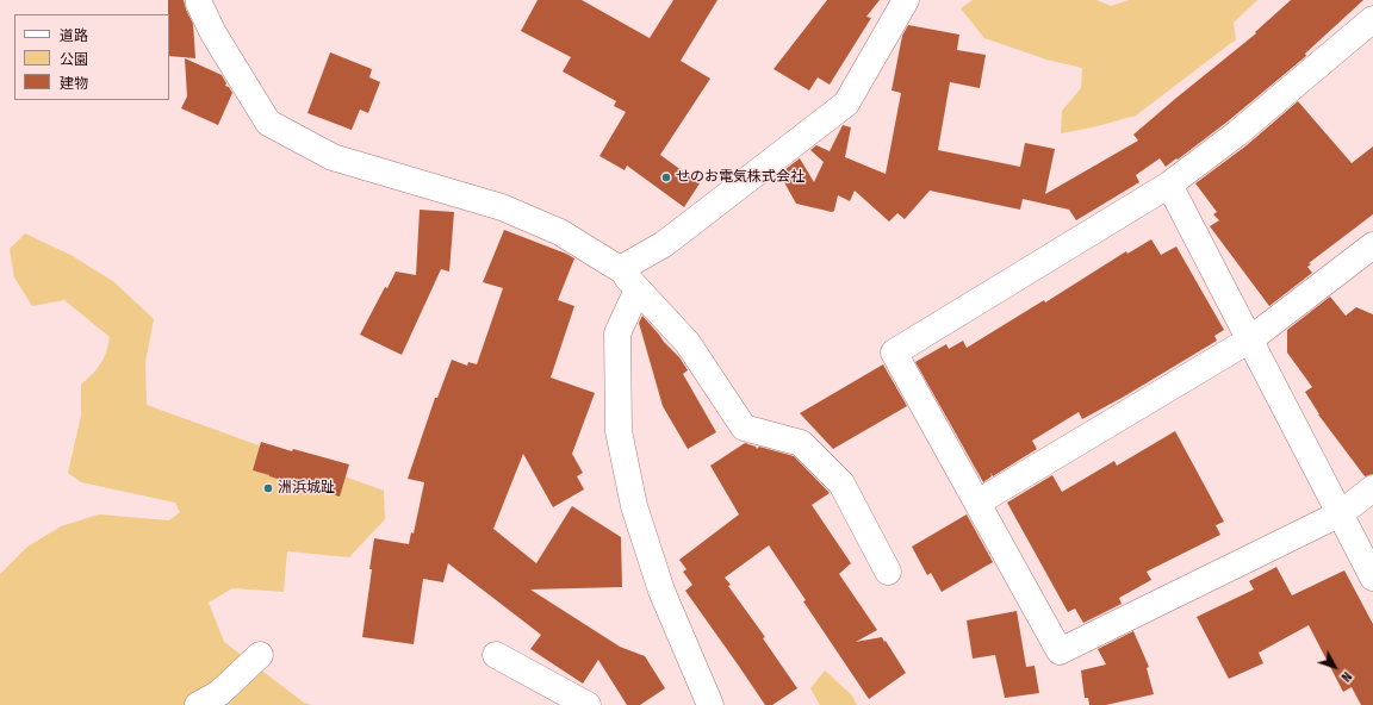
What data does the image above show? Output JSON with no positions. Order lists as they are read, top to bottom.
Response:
{
  "places": ["せのお電気株式会社", "洲浜城趾"],
  "legend": ["道路", "公園", "建物"],
  "north": "bottom right"
}
